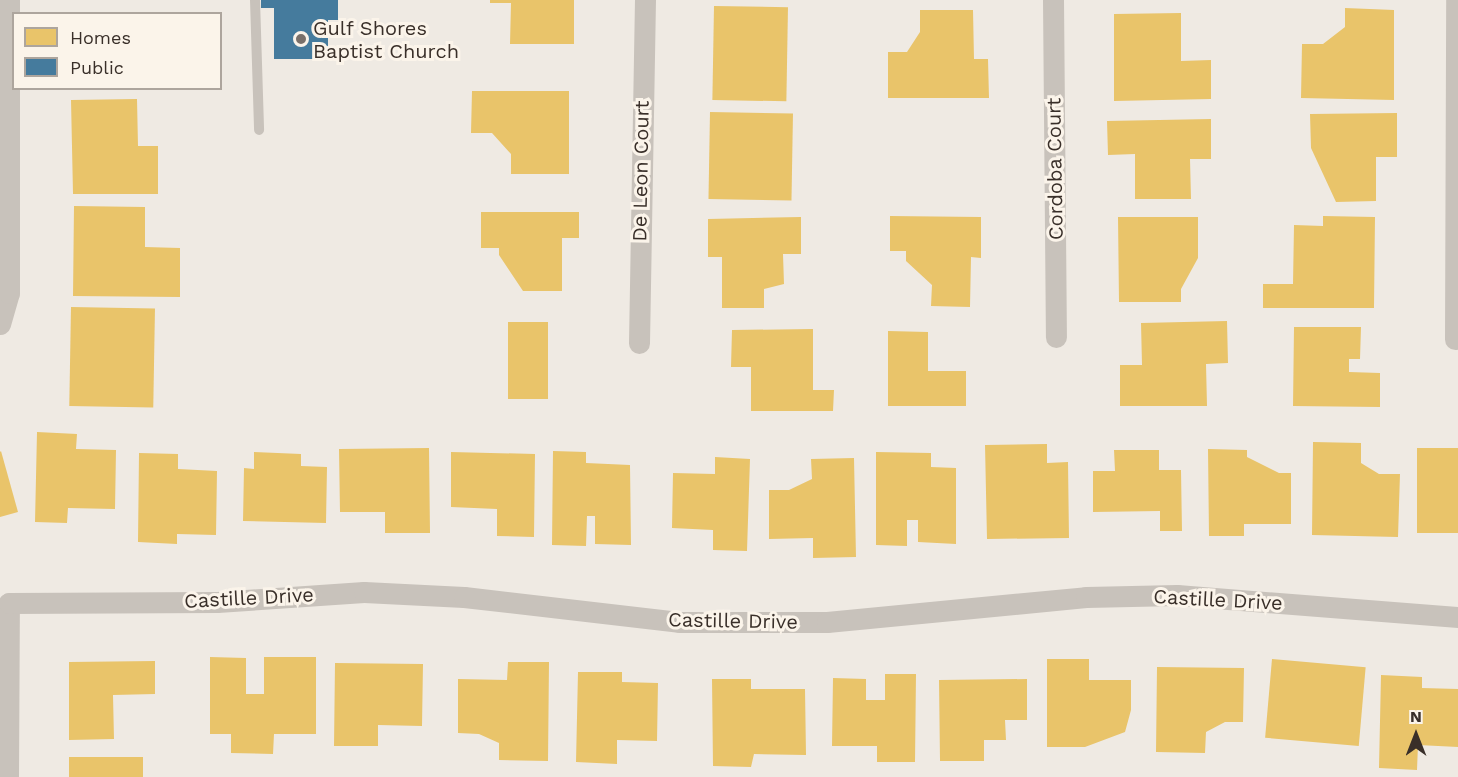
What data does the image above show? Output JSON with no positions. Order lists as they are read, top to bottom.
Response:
{
  "streets": {
    "street": ["Cordoba Court", "De Leon Court", "Castille Drive"]
  },
  "places": ["Gulf Shores Baptist Church"],
  "legend": ["Homes", "Public"],
  "north": "top"
}
